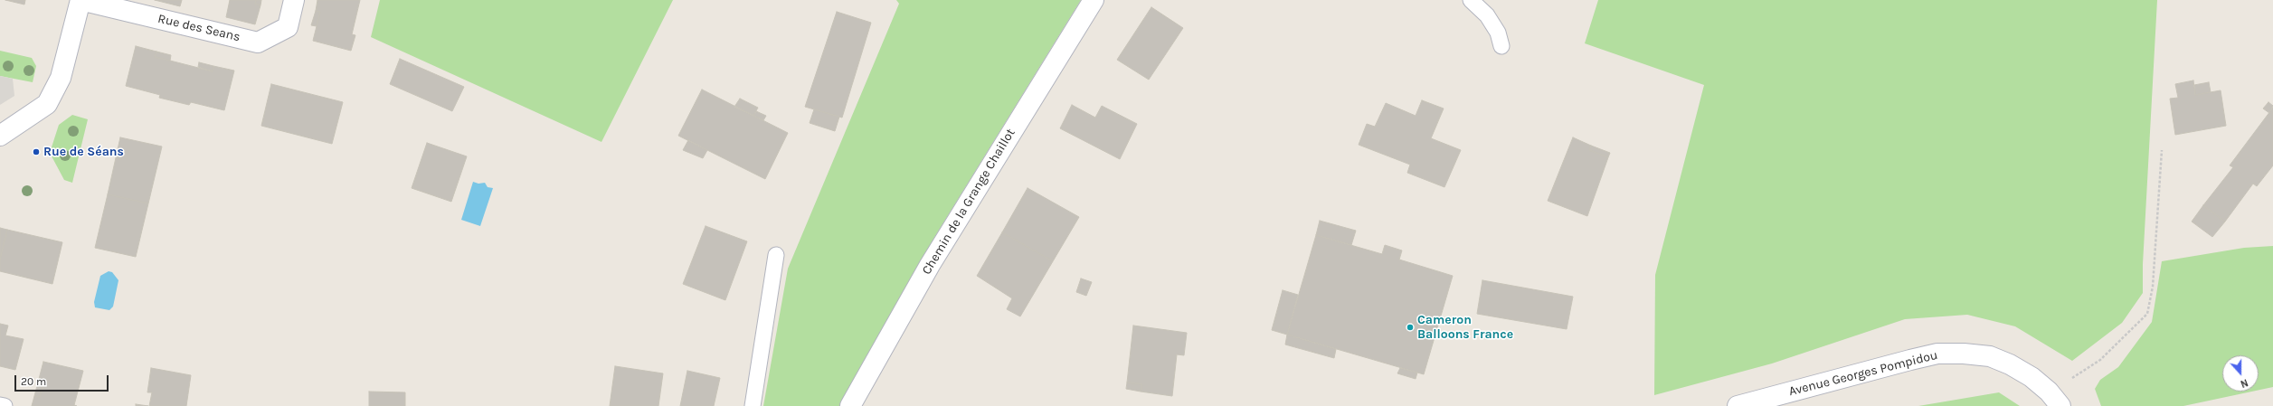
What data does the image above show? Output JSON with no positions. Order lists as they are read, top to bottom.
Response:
{
  "streets": {
    "street": ["Rue des Seans", "Chemin de la Grange Chaillot", "Avenue Georges Pompidou"]
  },
  "places": ["Rue de Séans", "Cameron Balloons France"],
  "scale_bar": "20 m",
  "north": "bottom"
}
